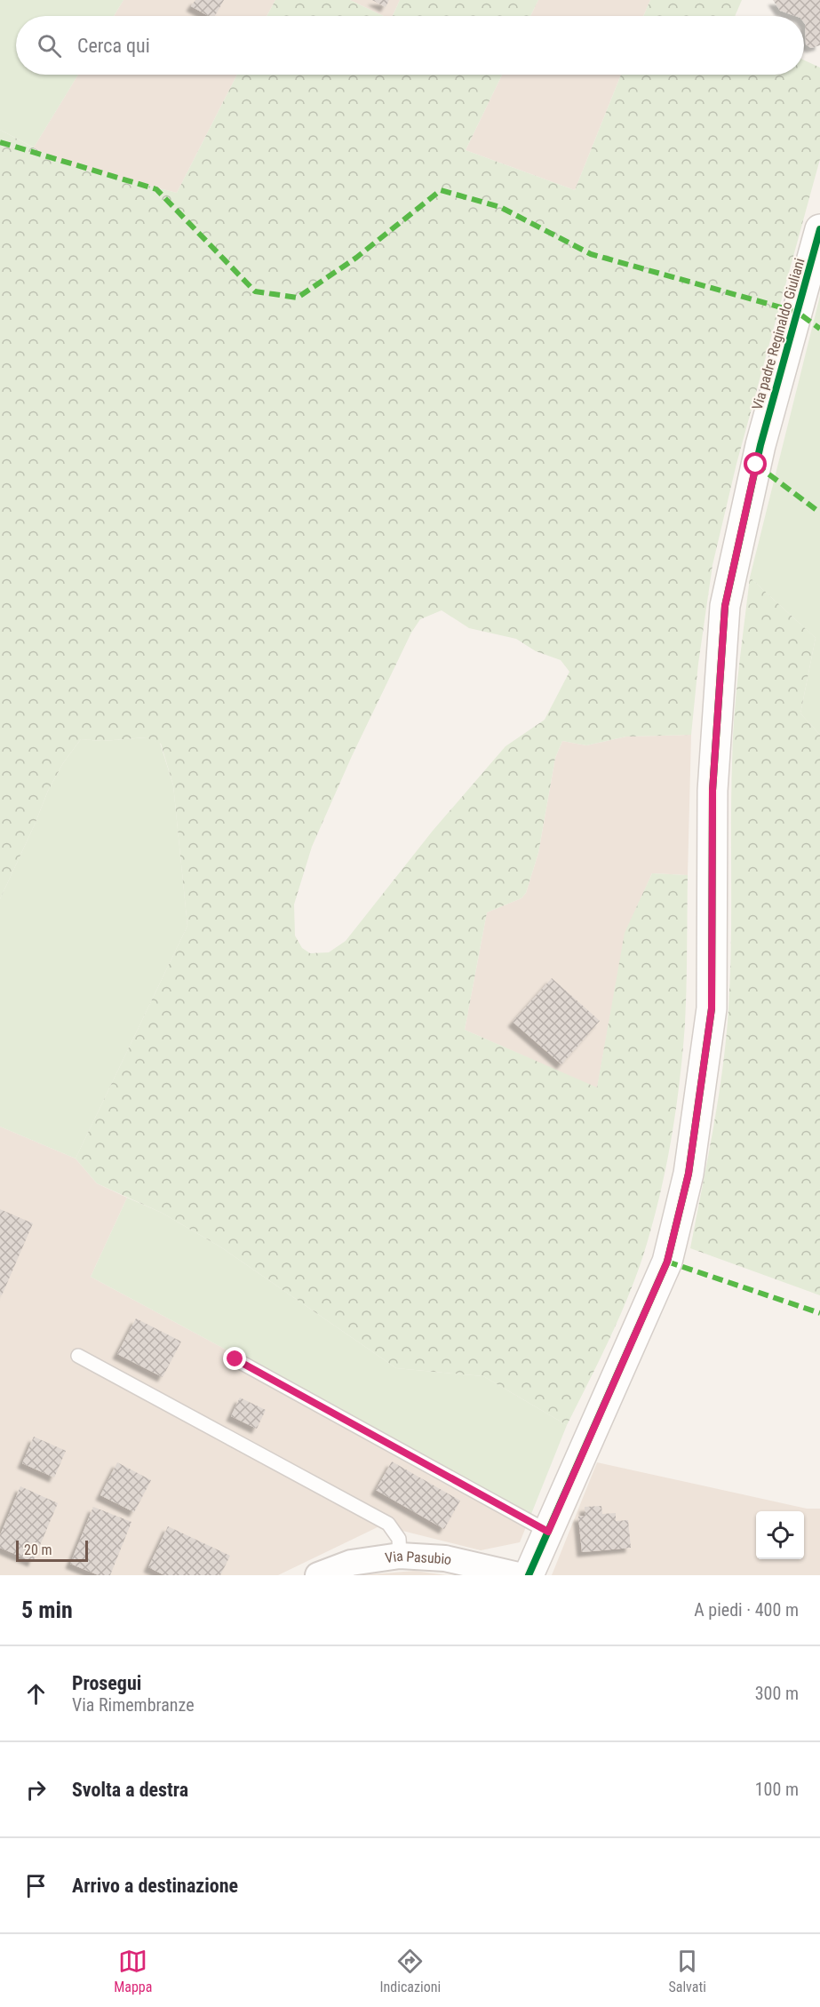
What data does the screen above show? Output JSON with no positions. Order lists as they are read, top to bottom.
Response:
{
  "streets": {
    "street": ["Via padre Reginaldo Giuliani", "Via Pasubio"]
  },
  "scale_bar": "20 m",
  "page": {
    "search": "Cerca qui",
    "scale": "20 m",
    "heading": ["5 min", "A piedi · 400 m"],
    "list": [
      ["Prosegui", "Via Rimembranze", "300 m"],
      ["Svolta a destra", "100 m"],
      "Arrivo a destinazione"
    ],
    "nav": ["Mappa", "Indicazioni", "Salvati"]
  }
}
